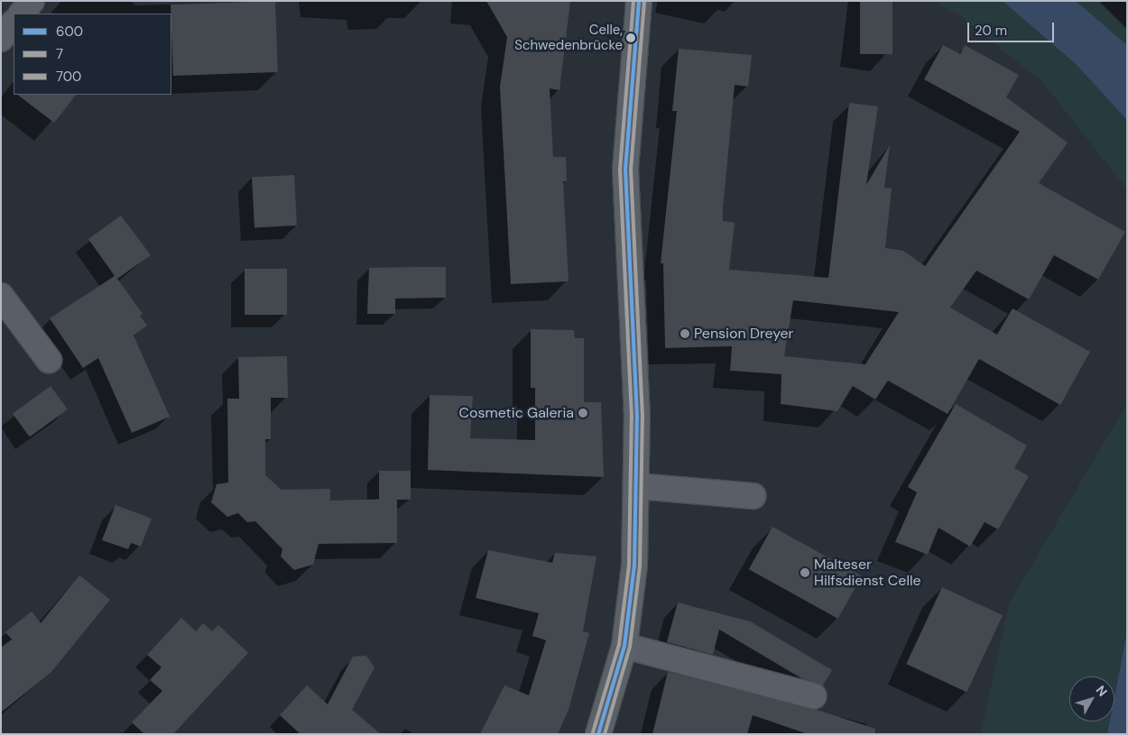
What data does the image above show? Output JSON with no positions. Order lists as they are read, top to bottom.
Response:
{
  "places": [
    "Celle, Schwedenbrücke",
    "Pension Dreyer",
    "Cosmetic Galeria",
    "Malteser Hilfsdienst Celle"
  ],
  "lines": ["transit line 600", "transit line 7", "transit line 700"],
  "legend": ["600", "7", "700"],
  "scale_bar": "20 m",
  "north": "top right"
}
